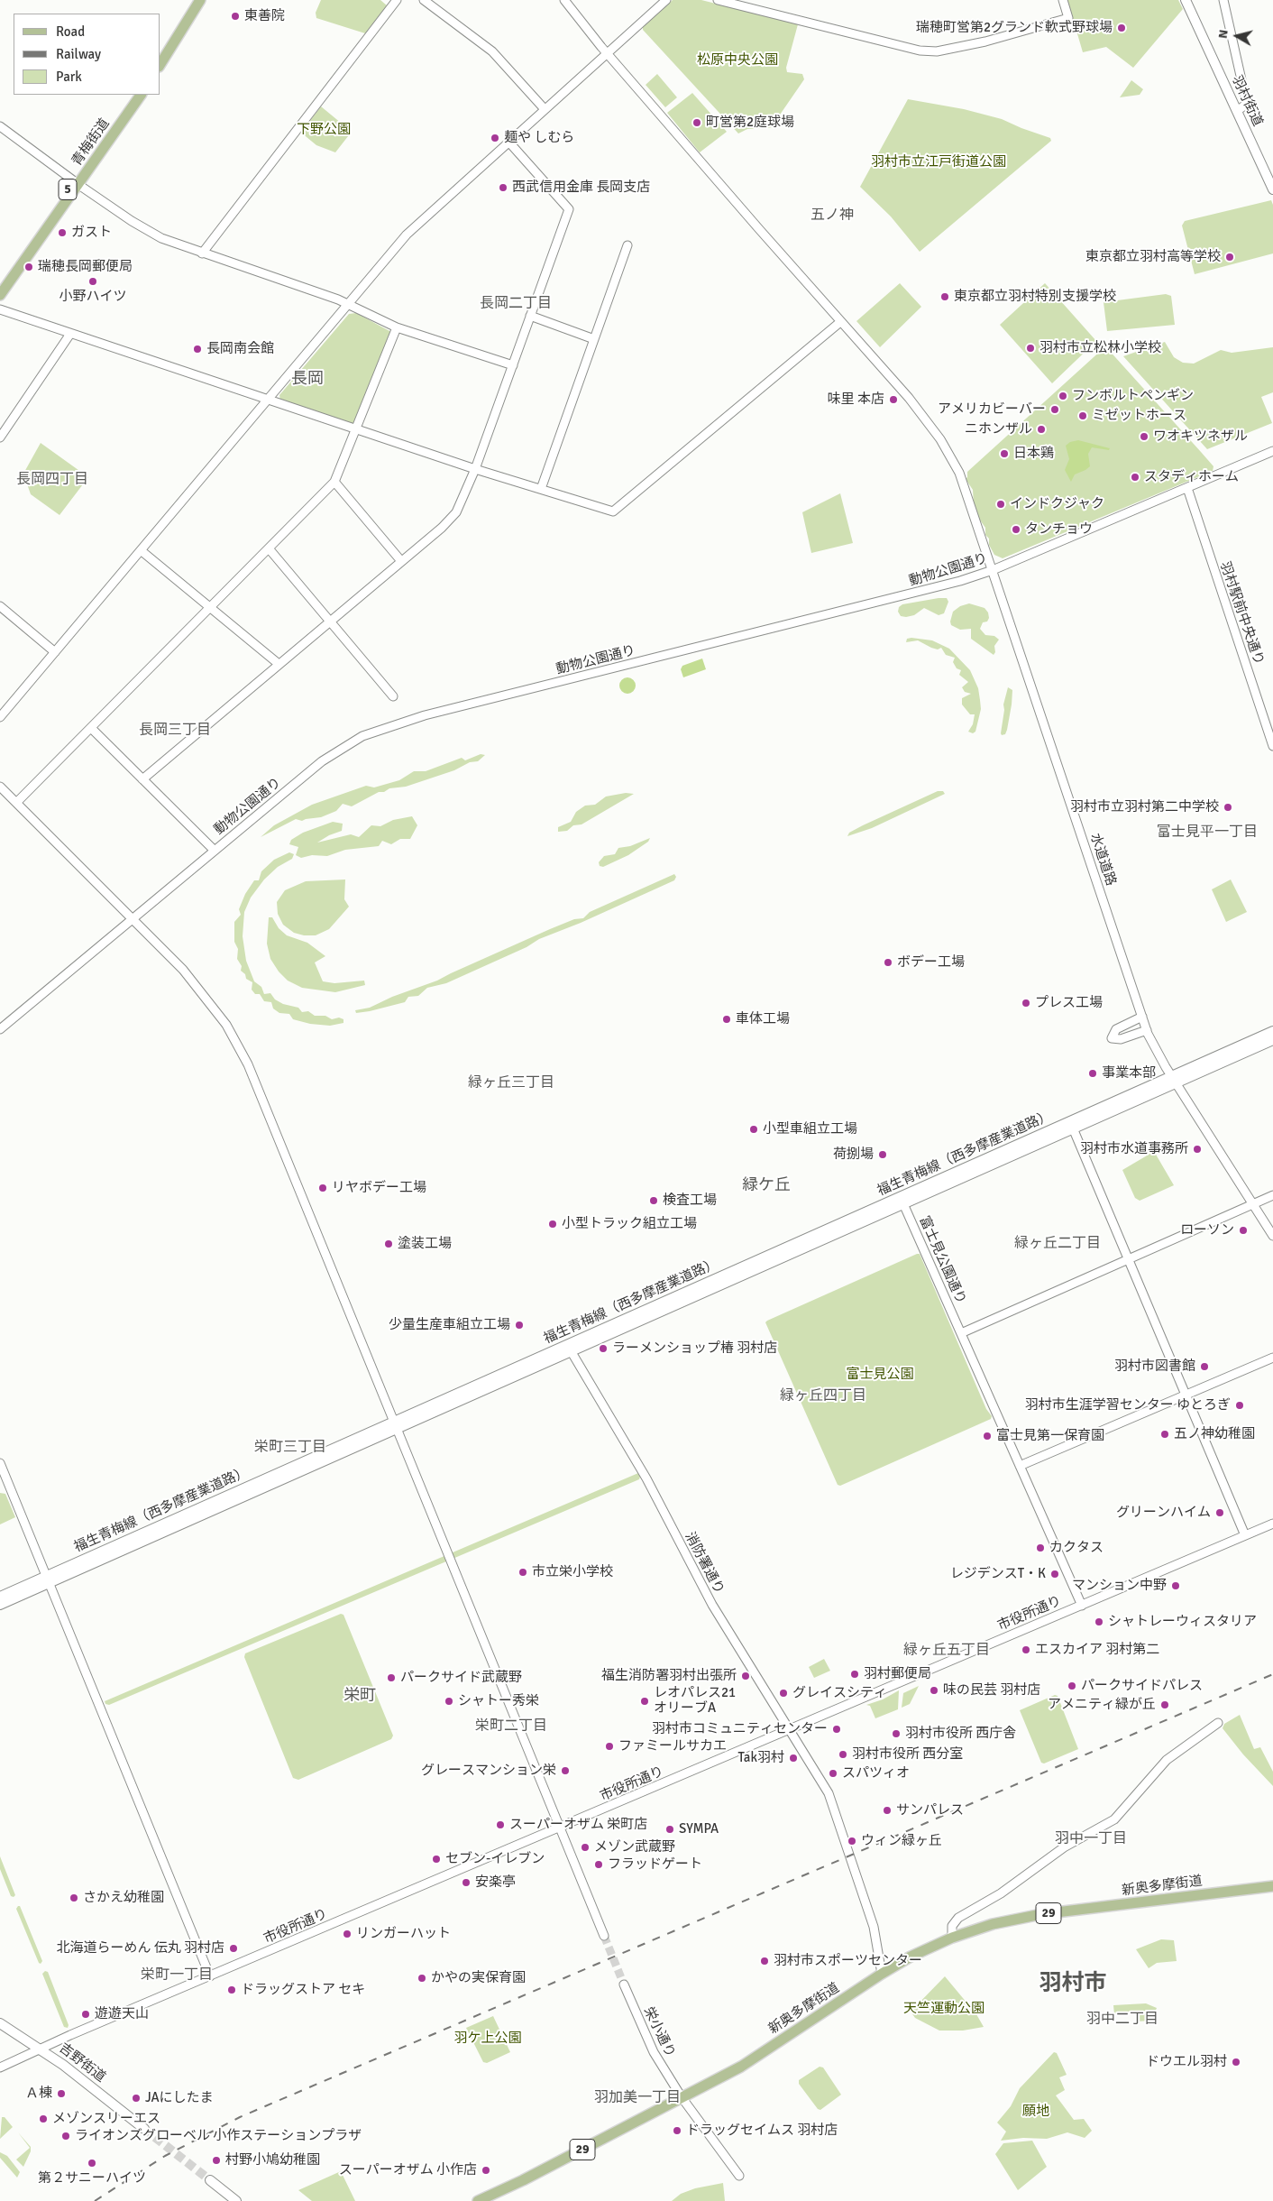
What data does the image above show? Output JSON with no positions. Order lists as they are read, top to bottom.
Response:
{
  "streets": {
    "main road": [
      "羽村街道",
      "青梅街道",
      "5",
      "福生青梅線（西多摩産業道路）",
      "新奥多摩街道",
      "29",
      "吉野街道"
    ],
    "street": [
      "動物公園通り",
      "羽村駅前中央通り",
      "水道道路",
      "富士見公園通り",
      "消防署通り",
      "市役所通り",
      "栄小通り"
    ]
  },
  "crossings": [
    ["動物公園通り", "羽村駅前中央通り"],
    ["動物公園通り", "水道道路"],
    ["水道道路", "福生青梅線（西多摩産業道路）"],
    ["福生青梅線（西多摩産業道路）", "富士見公園通り"],
    ["福生青梅線（西多摩産業道路）", "消防署通り"],
    ["富士見公園通り", "市役所通り"],
    ["消防署通り", "市役所通り"],
    ["消防署通り", "新奥多摩街道"],
    ["市役所通り", "吉野街道"],
    ["新奥多摩街道", "栄小通り"]
  ],
  "districts": [
    "五ノ神",
    "長岡二丁目",
    "長岡",
    "長岡四丁目",
    "長岡三丁目",
    "富士見平一丁目",
    "緑ヶ丘三丁目",
    "緑ケ丘",
    "緑ヶ丘二丁目",
    "緑ヶ丘四丁目",
    "栄町三丁目",
    "緑ヶ丘五丁目",
    "栄町",
    "栄町二丁目",
    "羽中一丁目",
    "栄町一丁目",
    "羽村市",
    "羽中二丁目",
    "羽加美一丁目"
  ],
  "parks": [
    "松原中央公園",
    "下野公園",
    "羽村市立江戸街道公園",
    "富士見公園",
    "天竺運動公園",
    "羽ケ上公園",
    "願地"
  ],
  "places": [
    "東善院",
    "瑞穂町営第2グランド軟式野球場",
    "町営第2庭球場",
    "麺や しむら",
    "西武信用金庫 長岡支店",
    "ガスト",
    "東京都立羽村高等学校",
    "瑞穂長岡郵便局",
    "小野ハイツ",
    "東京都立羽村特別支援学校",
    "羽村市立松林小学校",
    "長岡南会館",
    "フンボルトペンギン",
    "味里 本店",
    "アメリカビーバー",
    "ミゼットホース",
    "ニホンザル",
    "ワオキツネザル",
    "日本鶏",
    "スタディホーム",
    "インドクジャク",
    "タンチョウ",
    "羽村市立羽村第二中学校",
    "ボデー工場",
    "プレス工場",
    "車体工場",
    "事業本部",
    "小型車組立工場",
    "羽村市水道事務所",
    "荷捌場",
    "リヤボデー工場",
    "検査工場",
    "小型トラック組立工場",
    "ローソン",
    "塗装工場",
    "少量生産車組立工場",
    "ラーメンショップ椿 羽村店",
    "羽村市図書館",
    "羽村市生涯学習センター ゆとろぎ",
    "五ノ神幼稚園",
    "富士見第一保育園",
    "グリーンハイム",
    "カクタス",
    "市立栄小学校",
    "レジデンスT・K",
    "マンション中野",
    "シャトレーウィスタリア",
    "エスカイア 羽村第二",
    "羽村郵便局",
    "福生消防署羽村出張所",
    "パークサイド武蔵野",
    "パークサイドパレス",
    "味の民芸 羽村店",
    "グレイスシティ",
    "シャトー秀栄",
    "レオパレス21 オリーブA",
    "アメニティ緑が丘",
    "羽村市コミュニティセンター",
    "羽村市役所 西庁舎",
    "ファミールサカエ",
    "羽村市役所 西分室",
    "Tak羽村",
    "グレースマンション栄",
    "スパツィオ",
    "サンパレス",
    "スーパーオザム 栄町店",
    "SYMPA",
    "ウィン緑ヶ丘",
    "メゾン武蔵野",
    "セブン-イレブン",
    "フラッドゲート",
    "安楽亭",
    "さかえ幼稚園",
    "リンガーハット",
    "北海道らーめん 伝丸 羽村店",
    "羽村市スポーツセンター",
    "かやの実保育園",
    "ドラッグストア セキ",
    "遊遊天山",
    "ドウエル羽村",
    "Ａ棟",
    "JAにしたま",
    "メゾンスリーエス",
    "ドラッグセイムス 羽村店",
    "ライオンズグローベル 小作ステーションプラザ",
    "村野小鳩幼稚園",
    "第２サニーハイツ",
    "スーパーオザム 小作店"
  ],
  "legend": ["Road", "Railway", "Park"],
  "north": "left"
}
